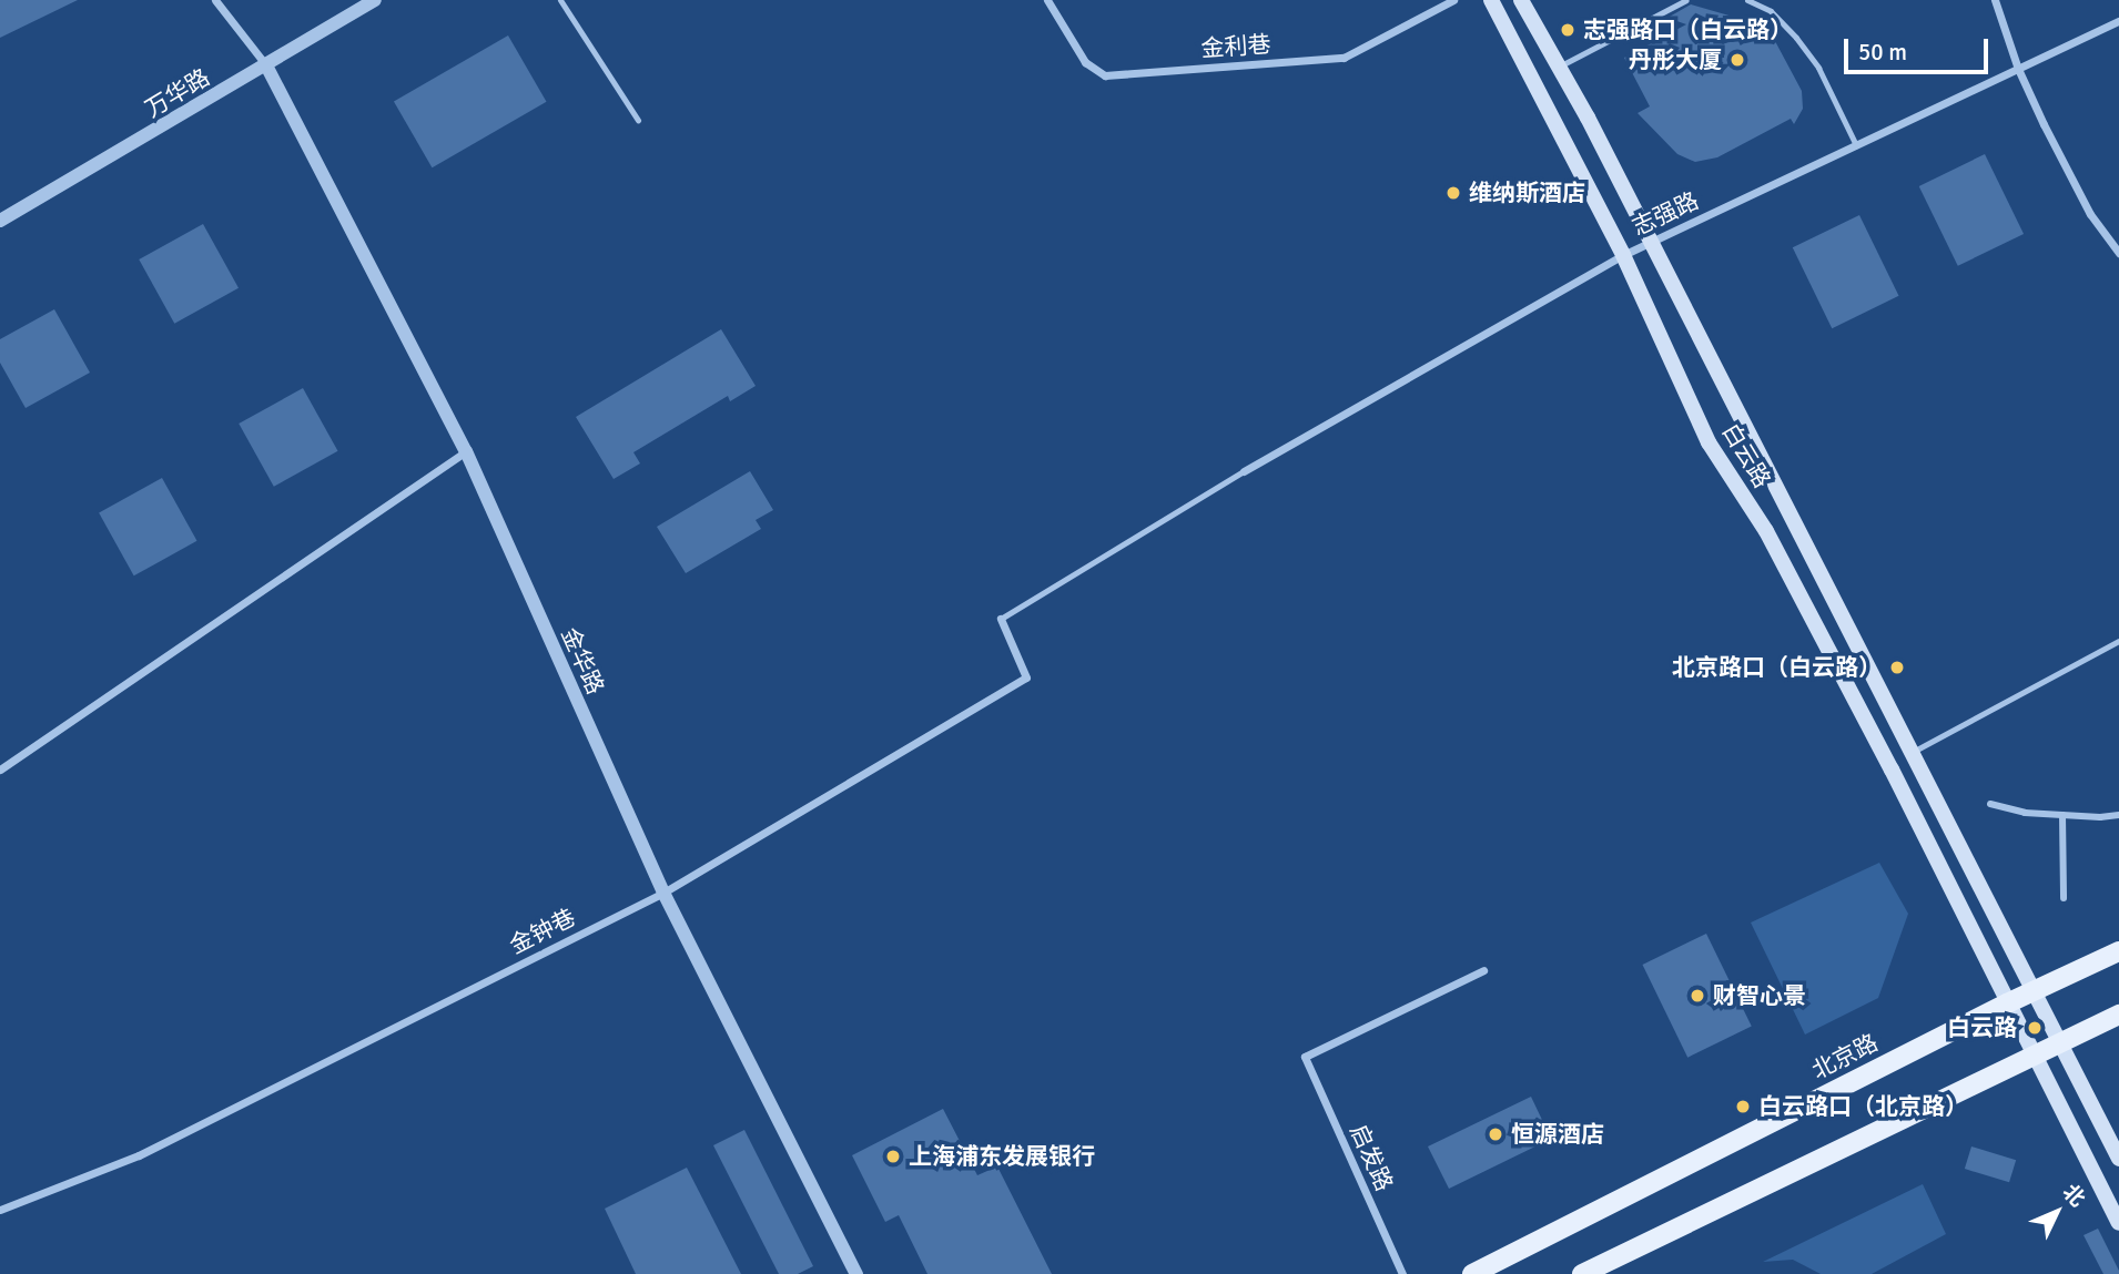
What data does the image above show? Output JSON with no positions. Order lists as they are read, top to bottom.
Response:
{
  "streets": {
    "main road": ["白云路", "北京路"],
    "street": [
      "金利巷",
      "万华路",
      "志强路",
      "金华路",
      "金钟巷",
      "启发路"
    ]
  },
  "crossings": [
    ["万华路", "金华路"],
    ["志强路", "白云路"],
    ["白云路", "北京路"],
    ["金华路", "金钟巷"]
  ],
  "places": [
    "志强路口（白云路）",
    "丹彤大厦",
    "维纳斯酒店",
    "北京路口（白云路）",
    "财智心景",
    "白云路",
    "白云路口（北京路）",
    "恒源酒店",
    "上海浦东发展银行"
  ],
  "scale_bar": "50 m",
  "north": "top right"
}
